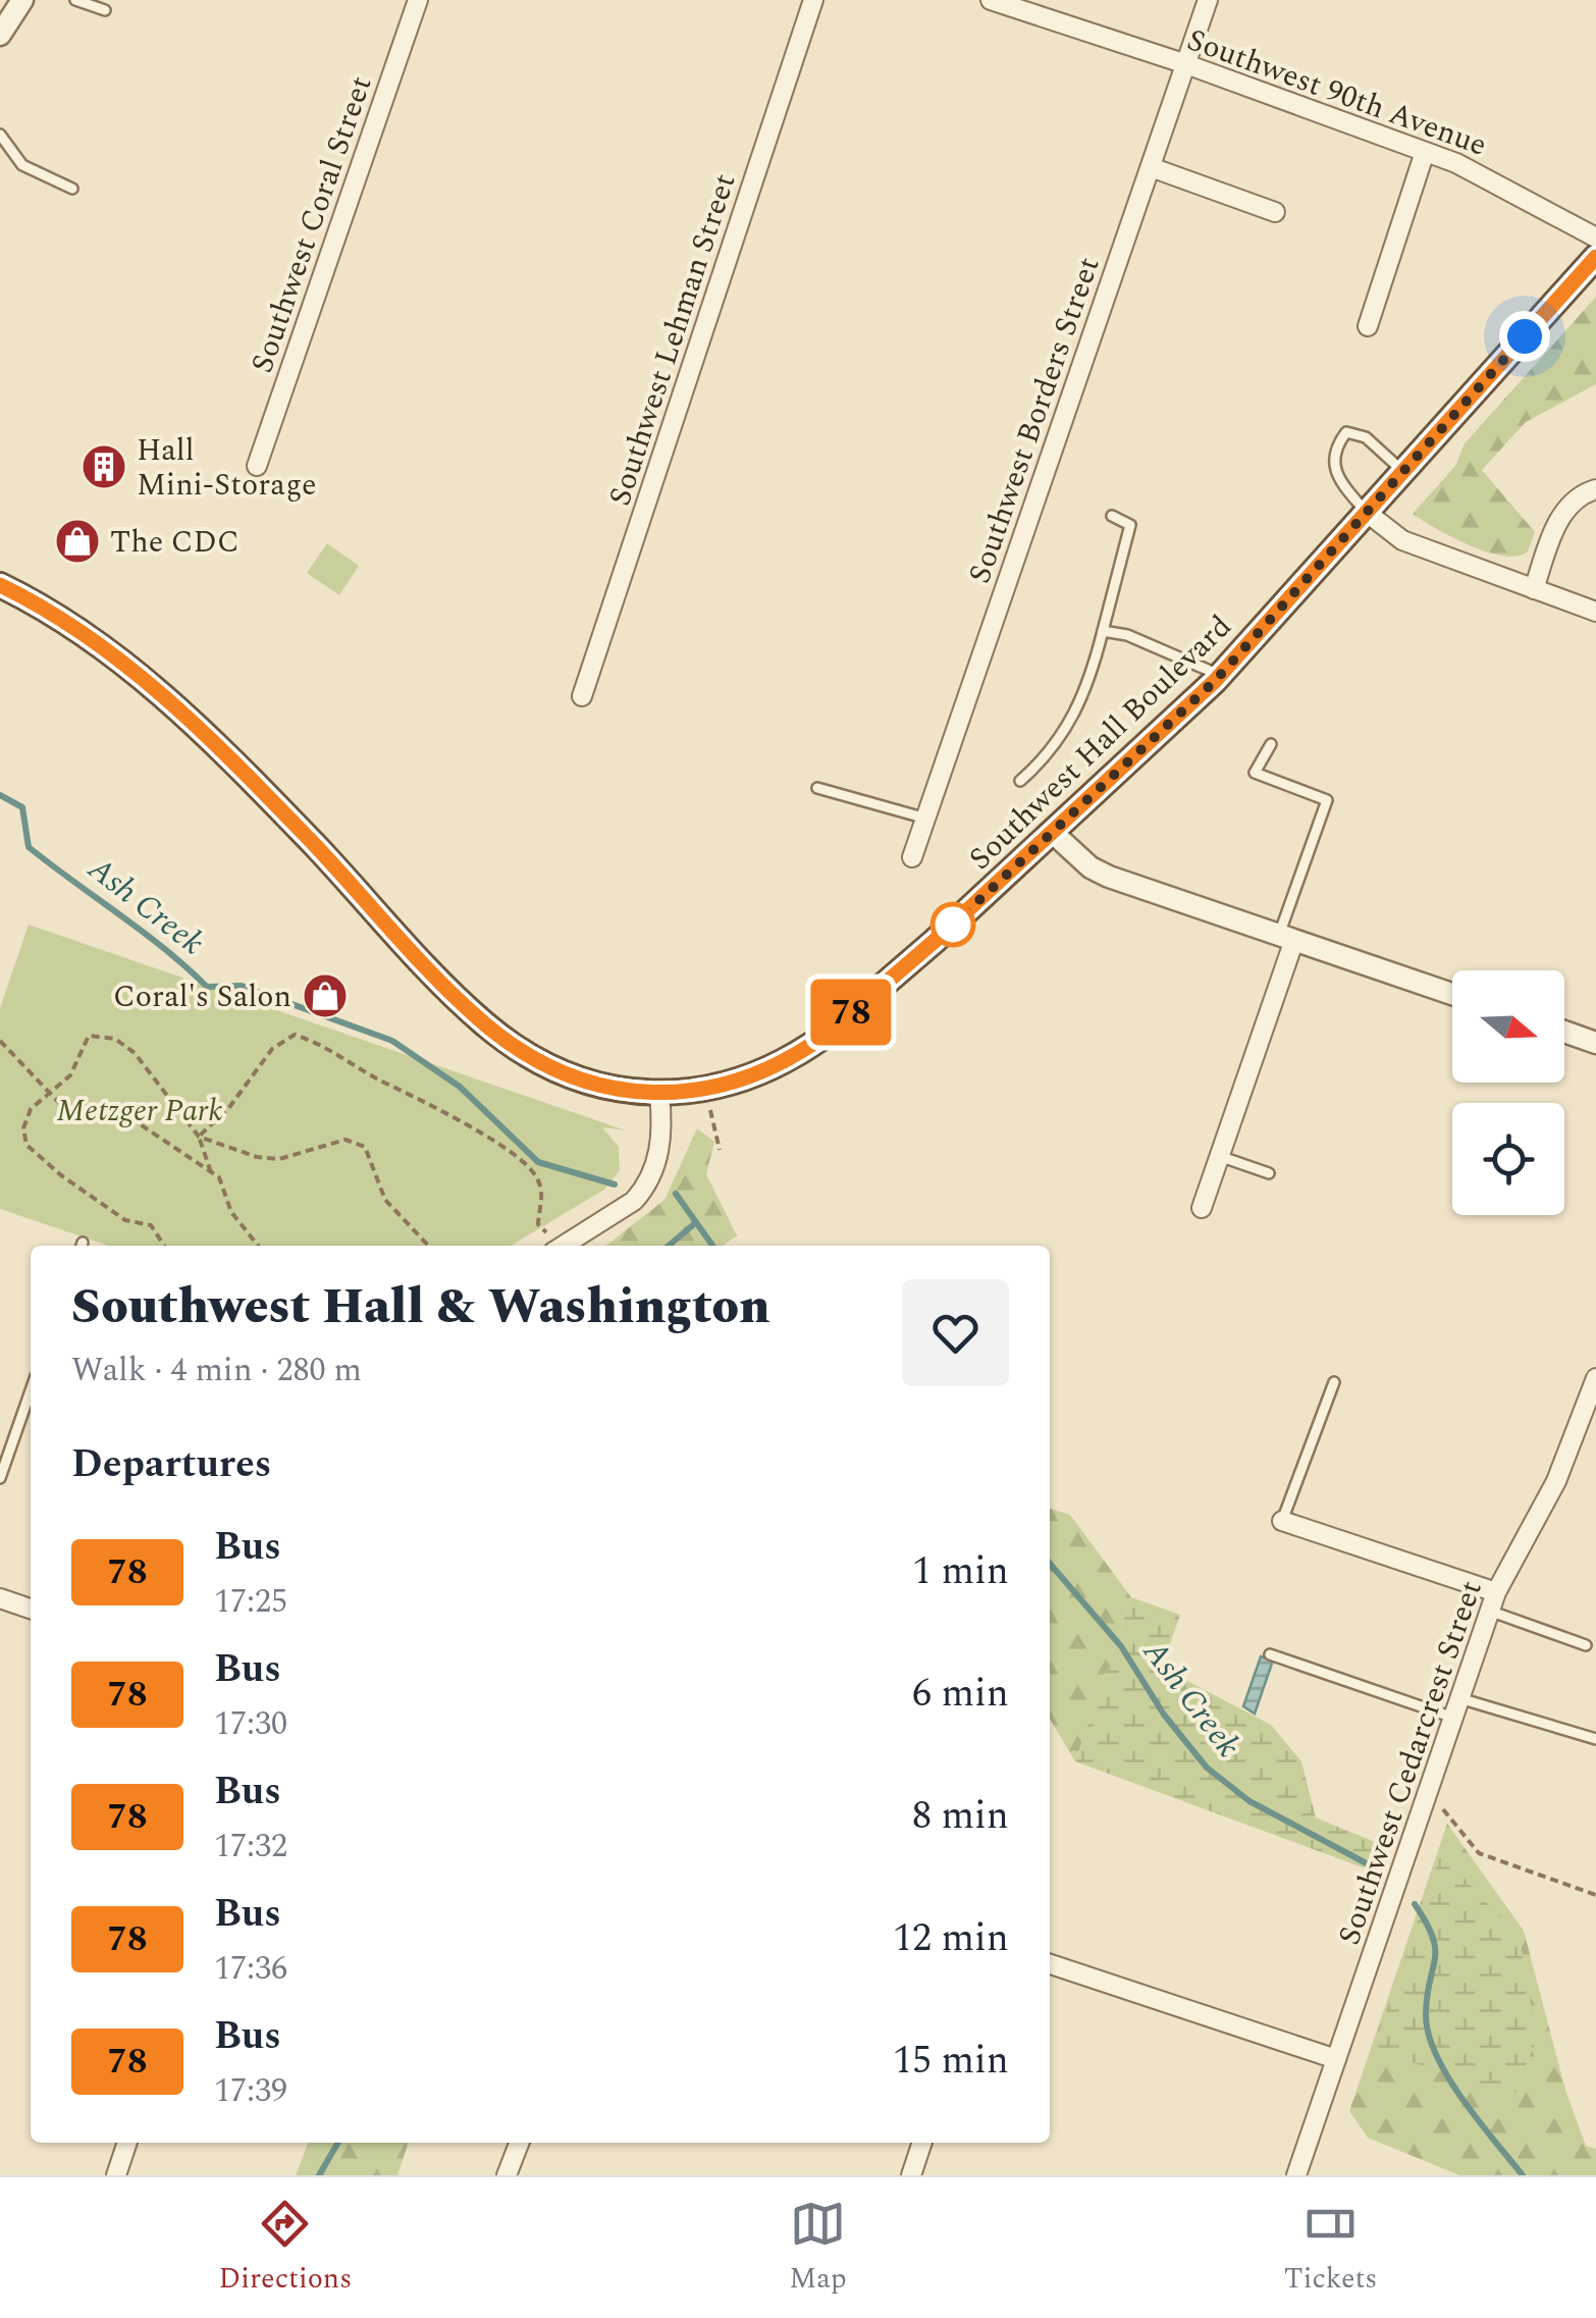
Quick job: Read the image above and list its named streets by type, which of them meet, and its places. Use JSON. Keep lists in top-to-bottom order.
{
  "streets": {
    "main road": ["Southwest Hall Boulevard"],
    "street": [
      "Southwest 90th Avenue",
      "Southwest Coral Street",
      "Southwest Lehman Street",
      "Southwest Borders Street",
      "Southwest Cedarcrest Street"
    ]
  },
  "crossings": [
    ["Southwest 90th Avenue", "Southwest Borders Street"]
  ],
  "water": ["Ash Creek"],
  "parks": ["Metzger Park"],
  "places": {
    "building": ["Hall Mini-Storage"],
    "shop": ["The CDC", "Coral's Salon"]
  },
  "lines": ["bus line 78"],
  "north": "right",
  "page": {
    "on_map": "78",
    "heading": [
      ["Southwest Hall & Washington", "Walk · 4 min · 280 m"],
      "Departures"
    ],
    "list": [
      {
        "mark": "78",
        "name": "Bus",
        "note": "17:25",
        "value": "1 min"
      },
      {
        "mark": "78",
        "name": "Bus",
        "note": "17:30",
        "value": "6 min"
      },
      {
        "mark": "78",
        "name": "Bus",
        "note": "17:32",
        "value": "8 min"
      },
      {
        "mark": "78",
        "name": "Bus",
        "note": "17:36",
        "value": "12 min"
      },
      {
        "mark": "78",
        "name": "Bus",
        "note": "17:39",
        "value": "15 min"
      }
    ],
    "tabs": ["Directions", "Map", "Tickets"]
  }
}
